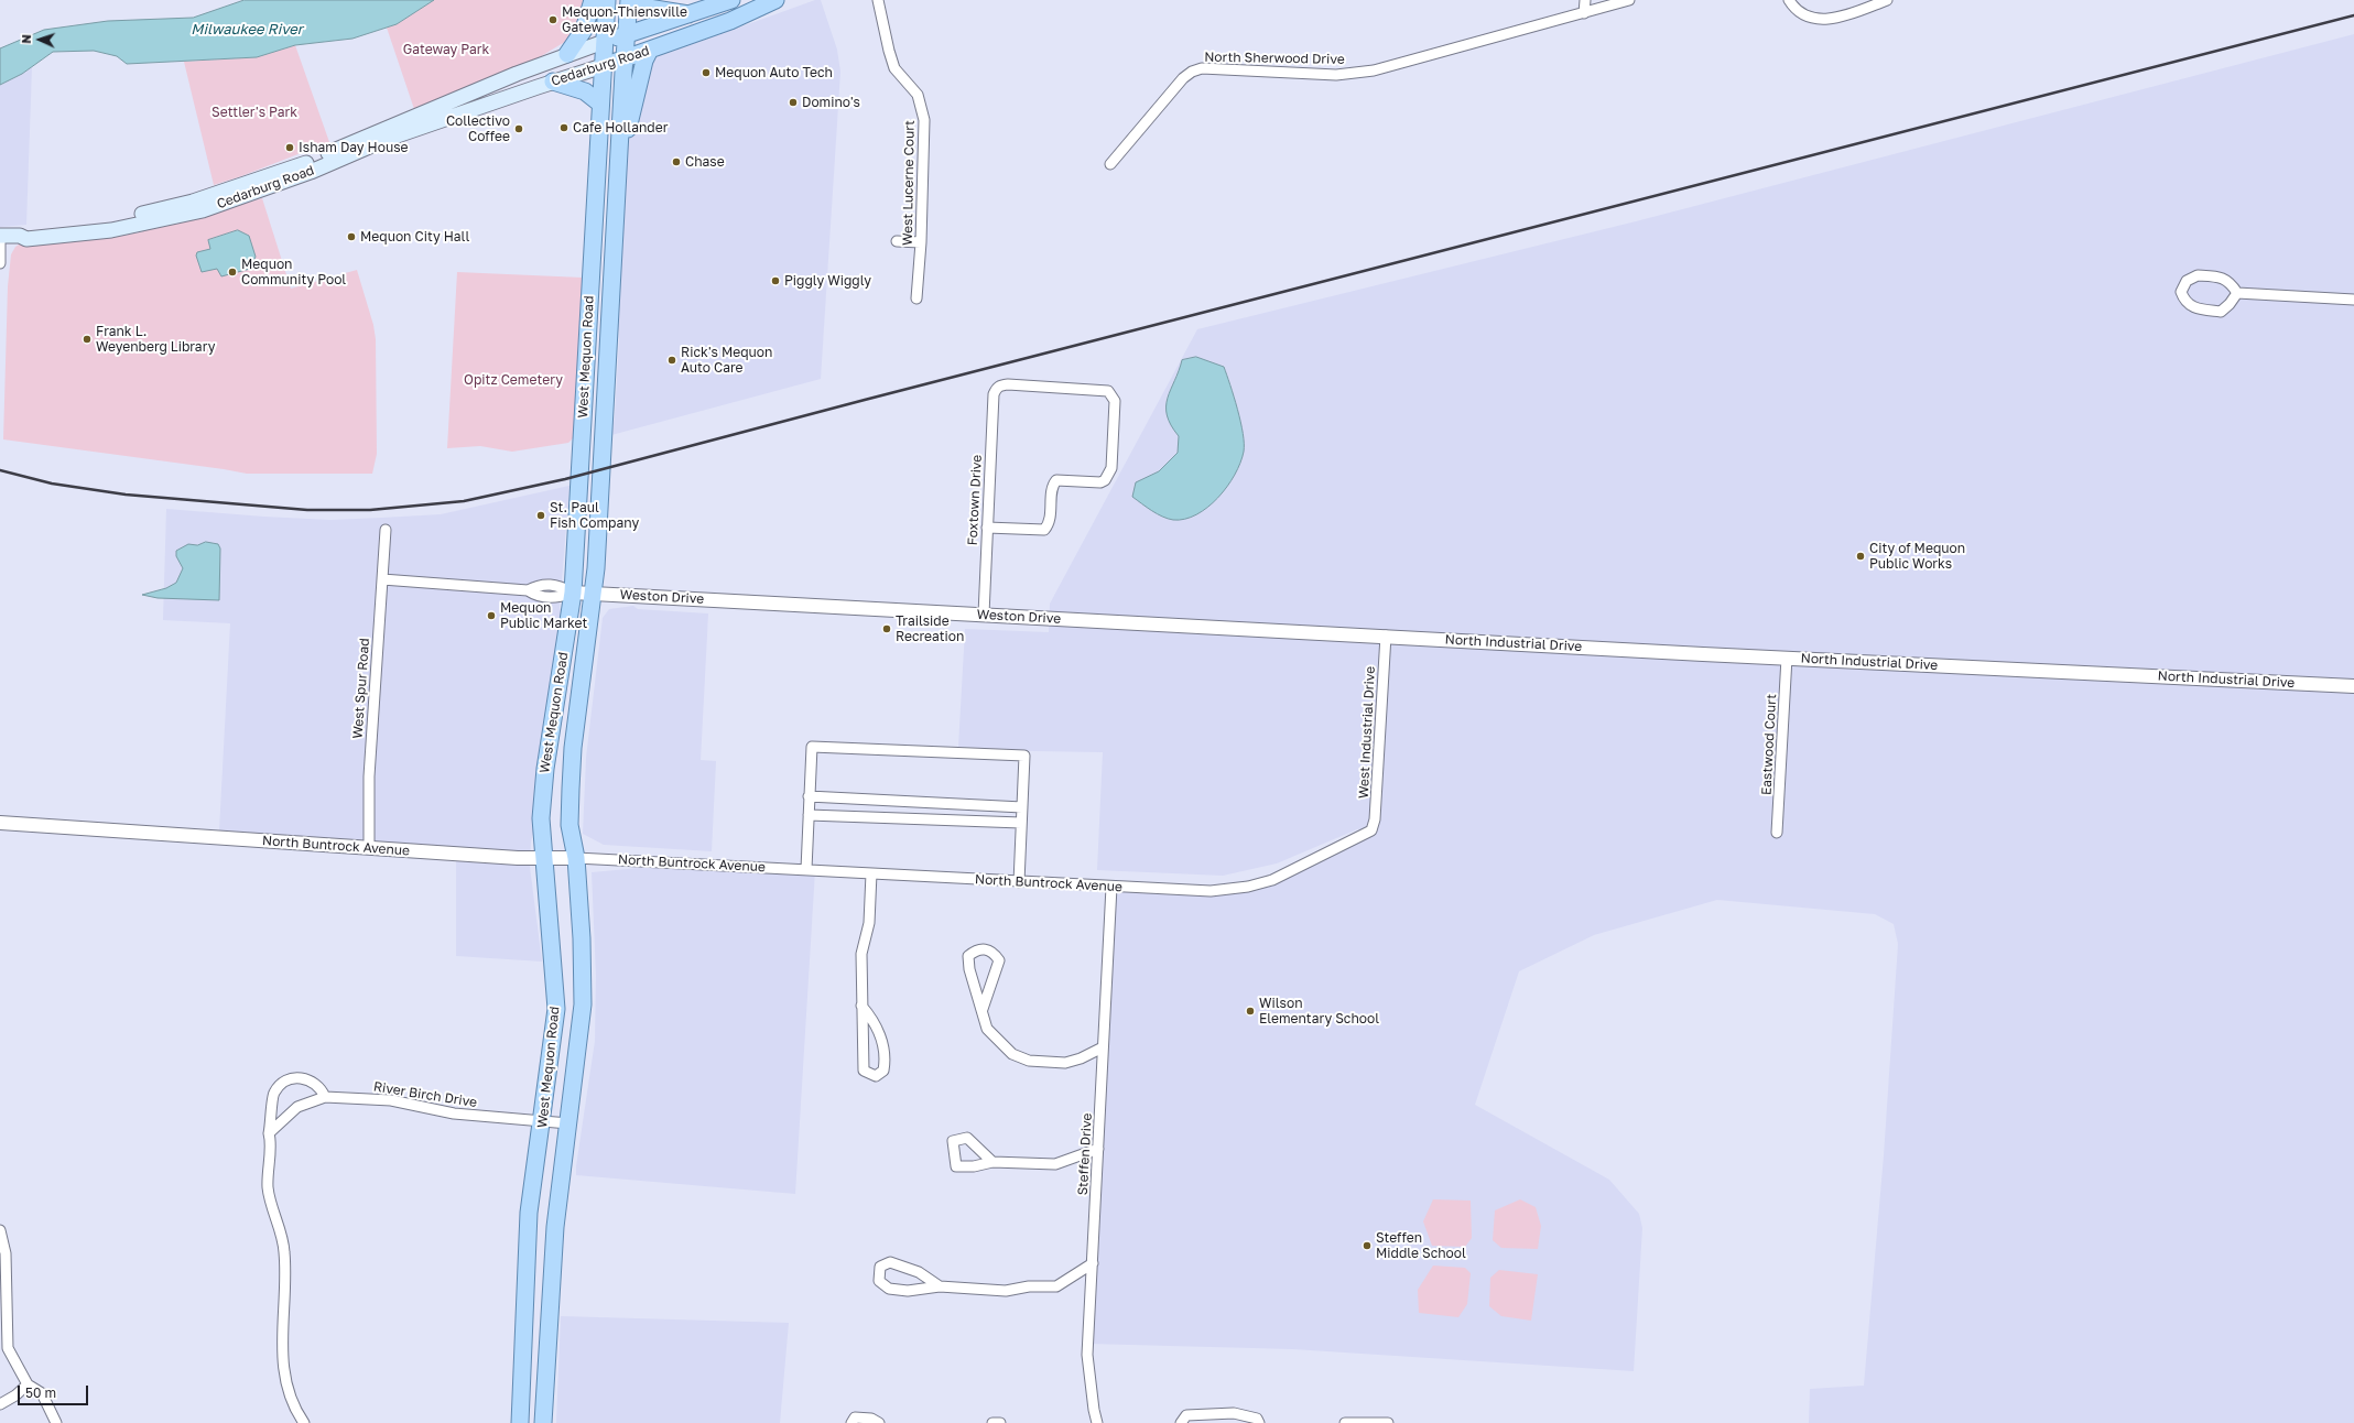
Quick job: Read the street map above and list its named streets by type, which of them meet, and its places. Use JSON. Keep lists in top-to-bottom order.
{
  "streets": {
    "main road": ["Cedarburg Road", "West Mequon Road"],
    "street": [
      "North Sherwood Drive",
      "West Lucerne Court",
      "Foxtown Drive",
      "Weston Drive",
      "North Industrial Drive",
      "West Spur Road",
      "West Industrial Drive",
      "Eastwood Court",
      "North Buntrock Avenue",
      "River Birch Drive",
      "Steffen Drive"
    ]
  },
  "crossings": [
    ["Cedarburg Road", "West Mequon Road"],
    ["West Mequon Road", "Weston Drive"],
    ["West Mequon Road", "North Buntrock Avenue"],
    ["West Mequon Road", "River Birch Drive"],
    ["Foxtown Drive", "Weston Drive"],
    ["Weston Drive", "North Industrial Drive"],
    ["Weston Drive", "West Industrial Drive"],
    ["North Industrial Drive", "West Industrial Drive"],
    ["North Industrial Drive", "Eastwood Court"],
    ["West Spur Road", "North Buntrock Avenue"],
    ["West Industrial Drive", "North Buntrock Avenue"],
    ["North Buntrock Avenue", "Steffen Drive"]
  ],
  "water": ["Milwaukee River"],
  "parks": ["Gateway Park", "Settler's Park", "Opitz Cemetery"],
  "places": [
    "Mequon-Thiensville Gateway",
    "Mequon Auto Tech",
    "Domino's",
    "Cafe Hollander",
    "Collectivo Coffee",
    "Isham Day House",
    "Chase",
    "Mequon City Hall",
    "Mequon Community Pool",
    "Piggly Wiggly",
    "Frank L. Weyenberg Library",
    "Rick's Mequon Auto Care",
    "St. Paul Fish Company",
    "City of Mequon Public Works",
    "Mequon Public Market",
    "Trailside Recreation",
    "Wilson Elementary School",
    "Steffen Middle School"
  ],
  "scale_bar": "50 m",
  "north": "left"
}
